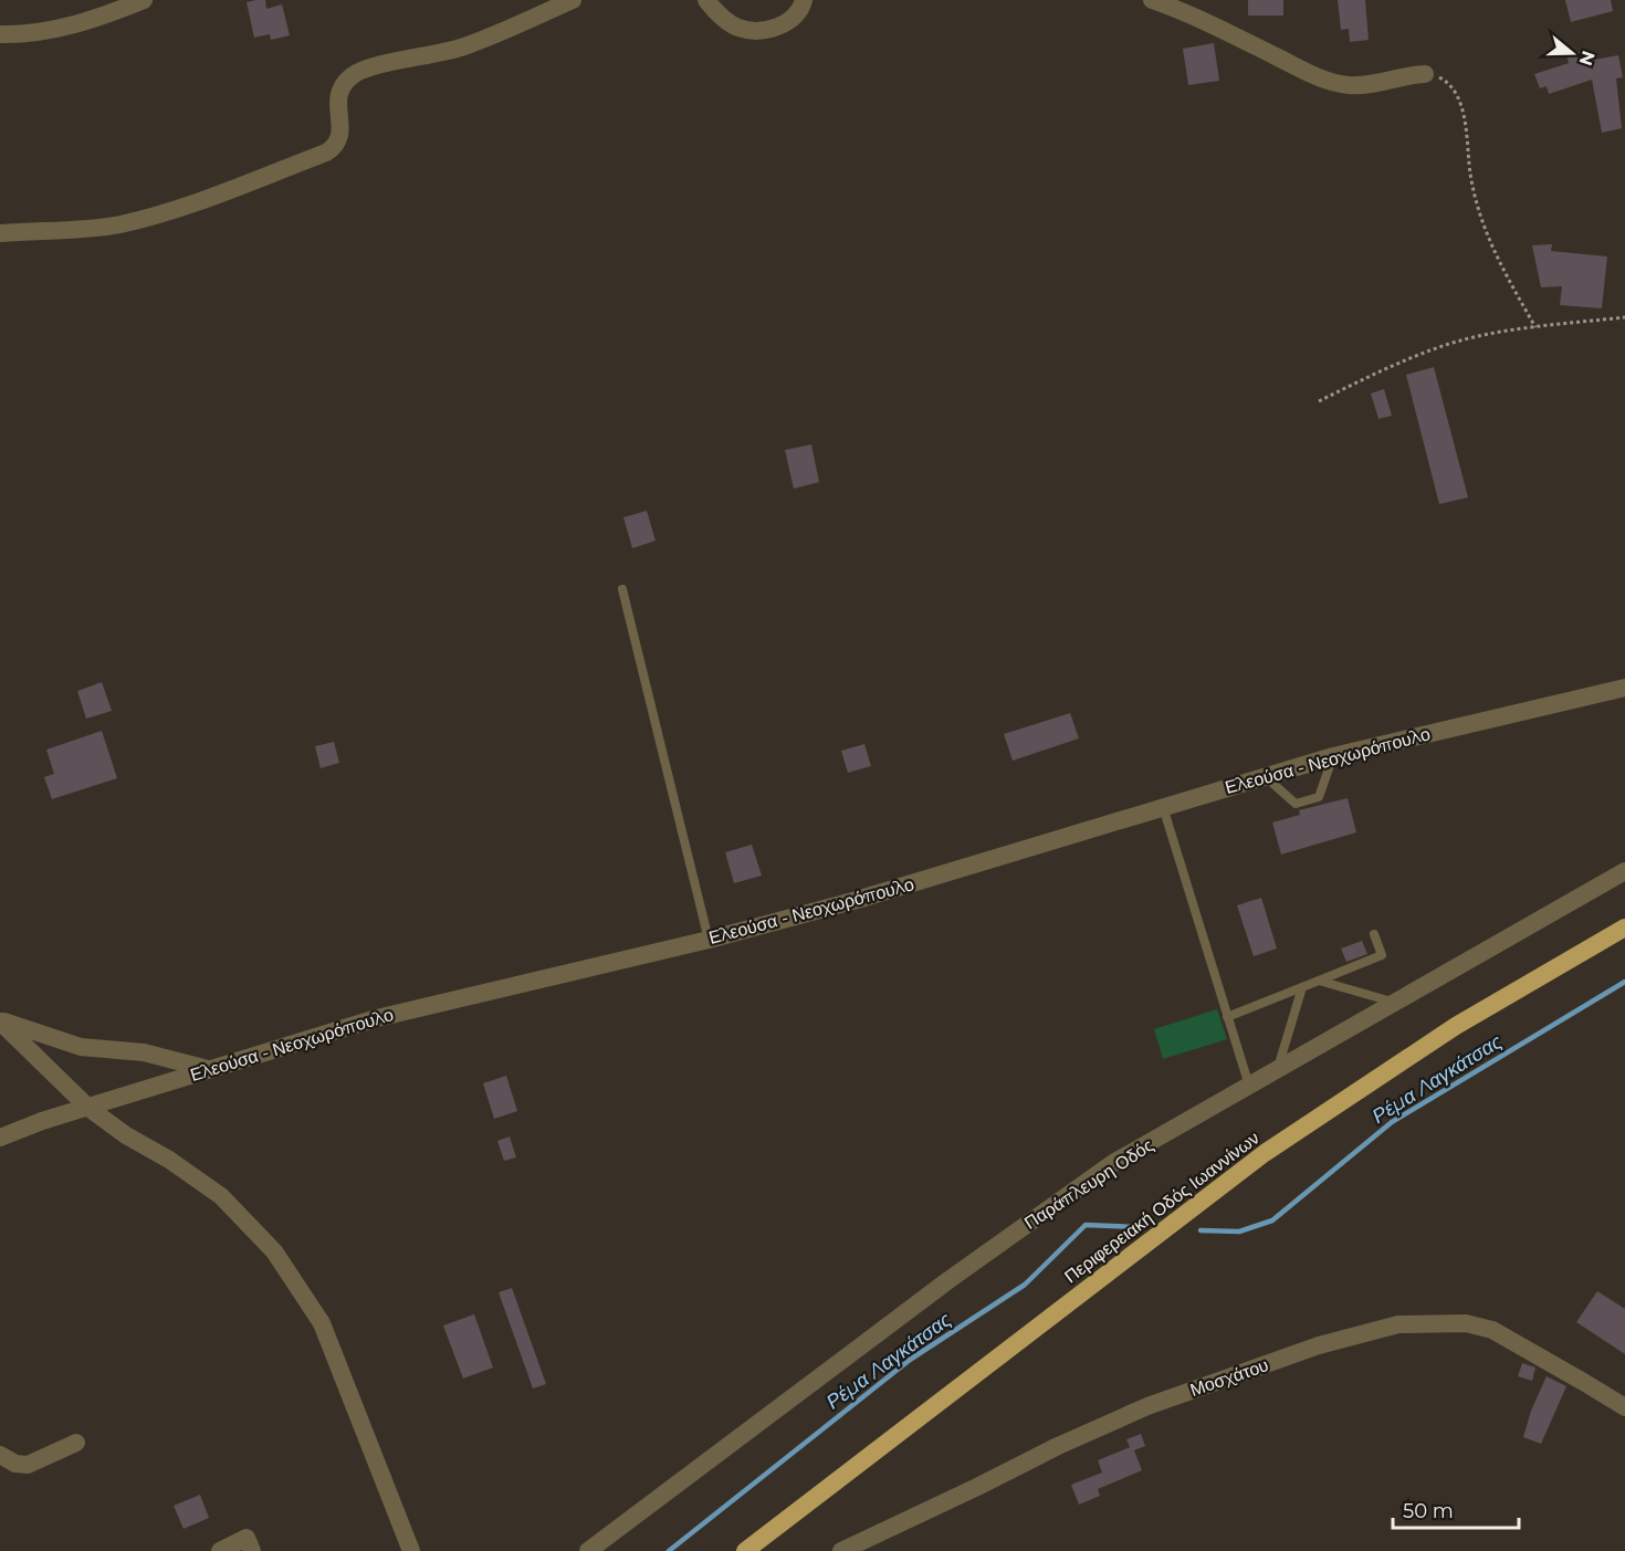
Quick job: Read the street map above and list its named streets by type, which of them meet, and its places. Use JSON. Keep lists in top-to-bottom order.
{
  "streets": {
    "highway": ["Περιφερειακή Οδός Ιωαννίνων"],
    "street": ["Ελεούσα - Νεοχωρόπουλο", "Παράπλευρη Οδός", "Μοσχάτου"]
  },
  "water": ["Ρέμα Λαγκάτσας"],
  "scale_bar": "50 m",
  "north": "right"
}
